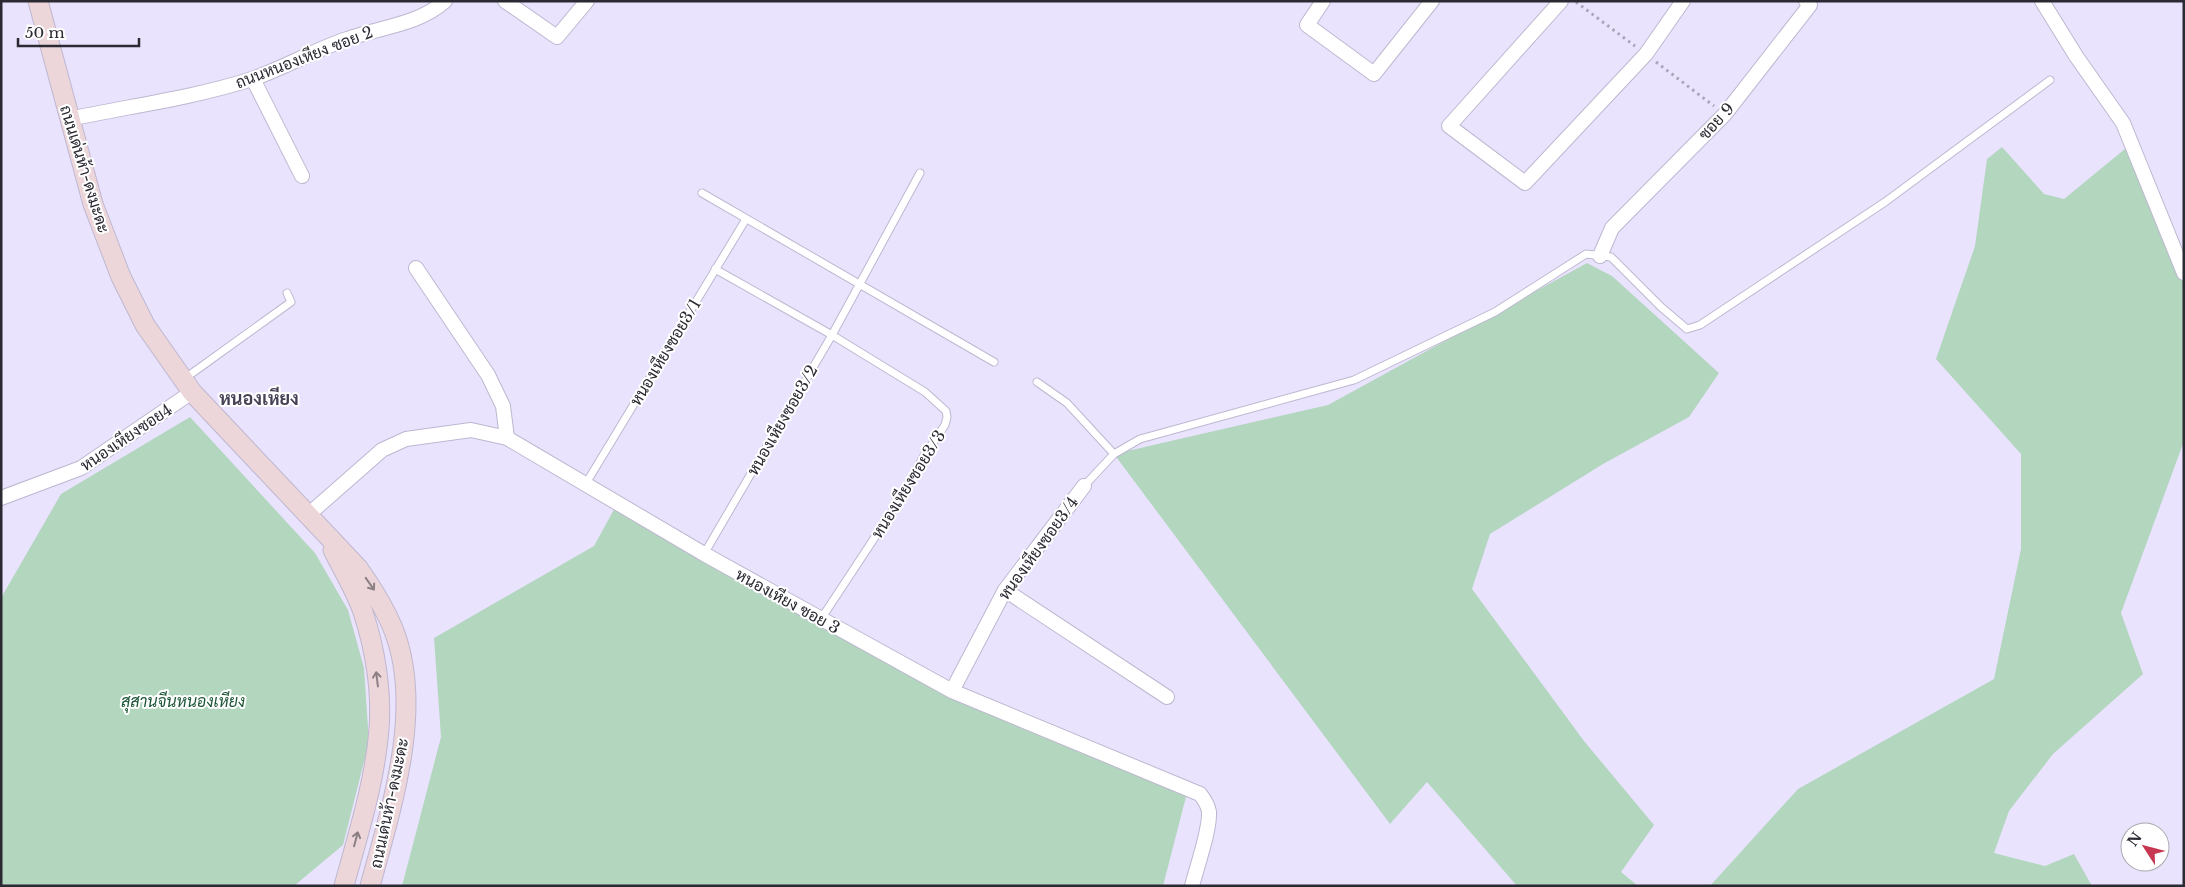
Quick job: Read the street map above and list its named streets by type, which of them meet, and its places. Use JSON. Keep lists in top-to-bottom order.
{
  "streets": {
    "main road": ["ถนนเด่นห้า-ดงมะดะ"],
    "street": [
      "ถนนหนองเหียง ซอย 2",
      "ซอย 9",
      "หนองเหียงซอย4",
      "หนองเหียงซอย3/4",
      "หนองเหียง ซอย 3"
    ],
    "lane": ["หนองเหียงซอย3/1", "หนองเหียงซอย3/2", "หนองเหียงซอย3/3"]
  },
  "crossings": [
    ["ถนนหนองเหียง ซอย 2", "ถนนเด่นห้า-ดงมะดะ"],
    ["ถนนเด่นห้า-ดงมะดะ", "หนองเหียงซอย4"],
    ["ถนนเด่นห้า-ดงมะดะ", "หนองเหียง ซอย 3"],
    ["หนองเหียงซอย3/1", "หนองเหียง ซอย 3"],
    ["หนองเหียงซอย3/2", "หนองเหียงซอย3/3"],
    ["หนองเหียงซอย3/2", "หนองเหียง ซอย 3"],
    ["หนองเหียงซอย3/3", "หนองเหียง ซอย 3"],
    ["หนองเหียงซอย3/4", "หนองเหียง ซอย 3"]
  ],
  "districts": ["หนองเหียง"],
  "parks": ["สุสานจีนหนองเหียง"],
  "scale_bar": "50 m",
  "north": "top left"
}
